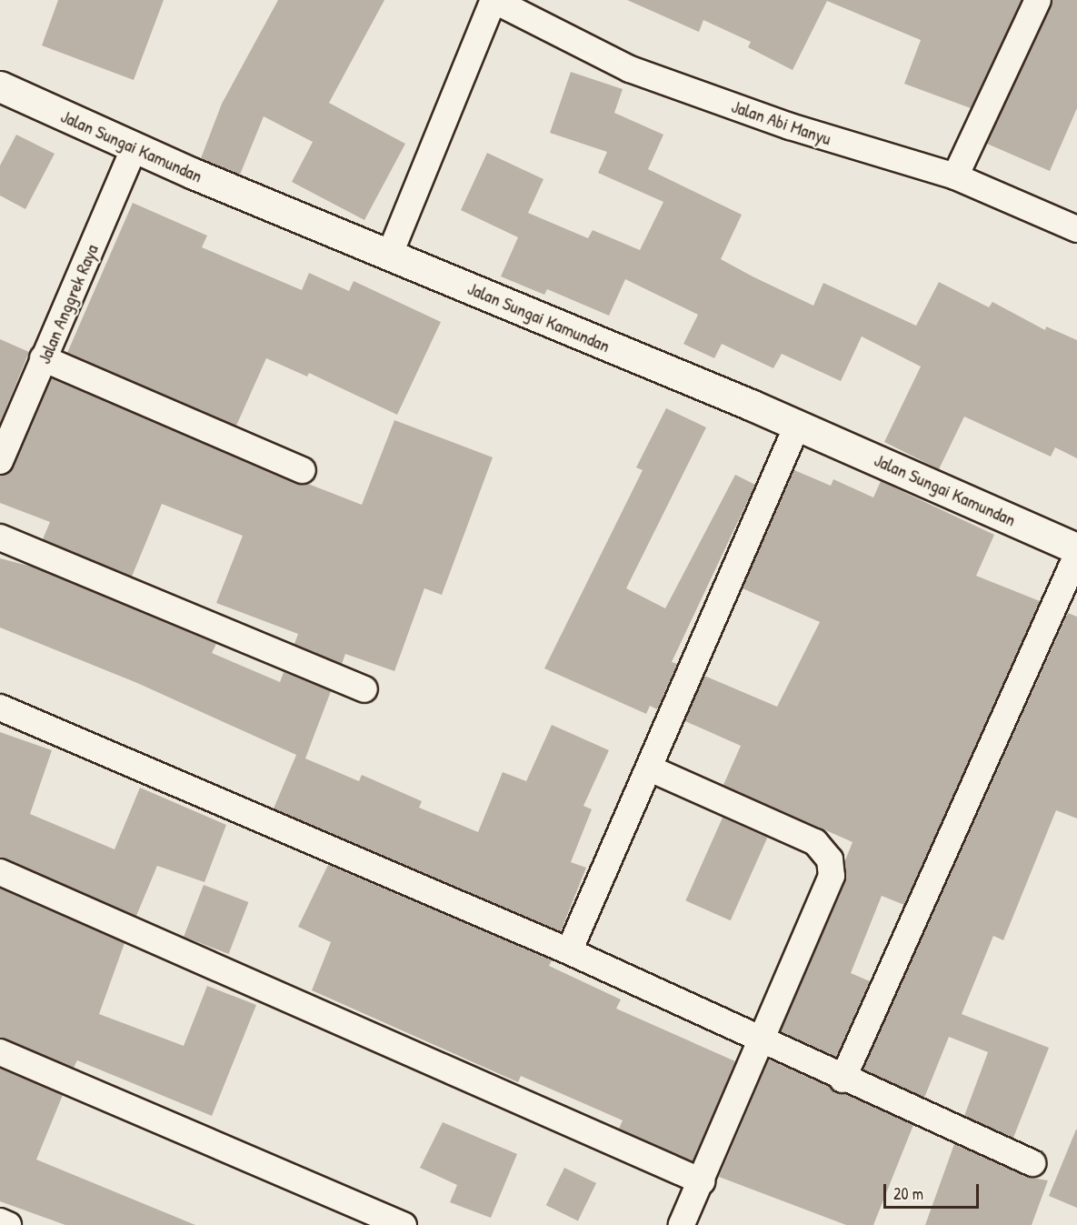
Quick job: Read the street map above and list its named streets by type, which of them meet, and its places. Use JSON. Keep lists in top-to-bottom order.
{
  "streets": {
    "main road": ["Jalan Sungai Kamundan"],
    "street": ["Jalan Abi Manyu", "Jalan Anggrek Raya"]
  },
  "crossings": [
    ["Jalan Sungai Kamundan", "Jalan Anggrek Raya"]
  ],
  "scale_bar": "20 m"
}
